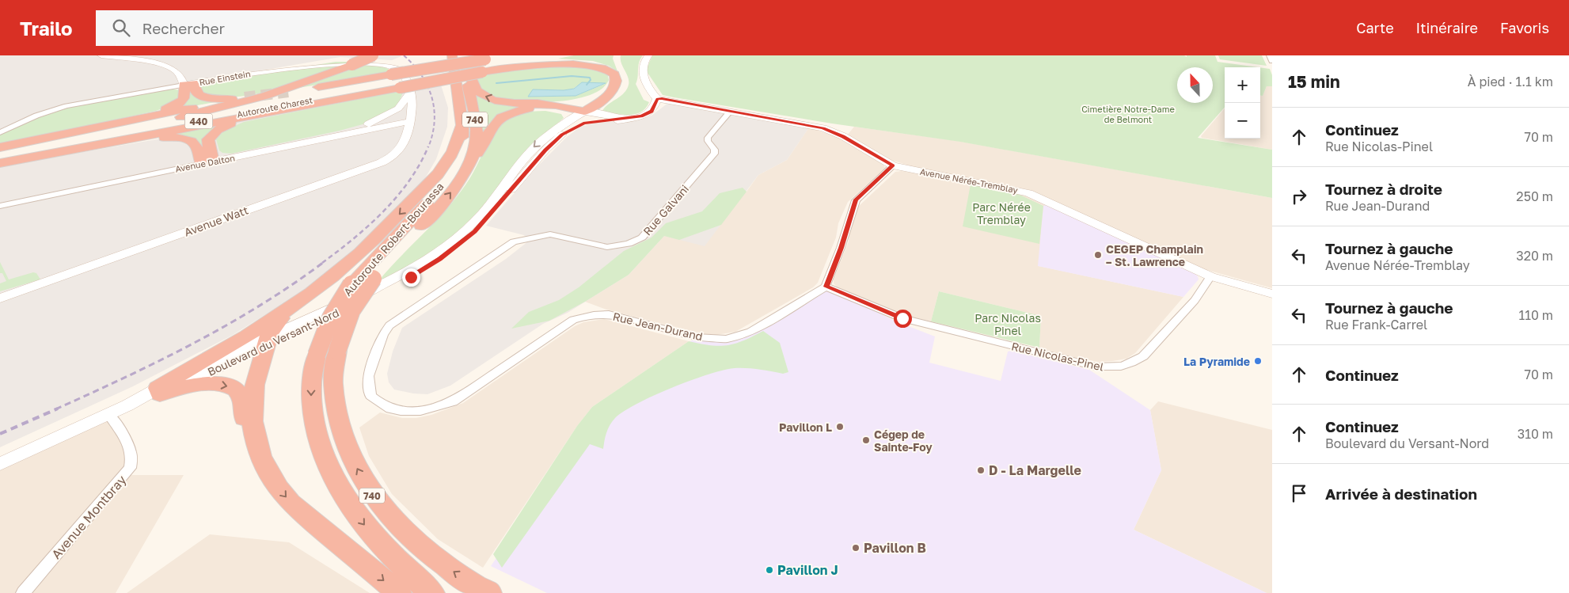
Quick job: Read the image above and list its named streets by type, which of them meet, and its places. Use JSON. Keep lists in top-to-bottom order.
{
  "streets": {
    "highway": [
      "Autoroute Charest",
      "740",
      "440",
      "Autoroute Robert-Bourassa"
    ],
    "street": [
      "Rue Einstein",
      "Avenue Dalton",
      "Avenue Nérée-Tremblay",
      "Rue Galvani",
      "Avenue Watt",
      "Rue Jean-Durand",
      "Boulevard du Versant-Nord",
      "Rue Nicolas-Pinel",
      "Avenue Montbray"
    ]
  },
  "crossings": [
    ["Rue Einstein", "Avenue Dalton"],
    ["Rue Einstein", "Avenue Watt"],
    ["Avenue Dalton", "Avenue Watt"],
    ["Avenue Nérée-Tremblay", "Rue Galvani"],
    ["Avenue Nérée-Tremblay", "Rue Nicolas-Pinel"],
    ["Rue Galvani", "Rue Jean-Durand"],
    ["Rue Jean-Durand", "Rue Nicolas-Pinel"],
    ["Boulevard du Versant-Nord", "Avenue Montbray"]
  ],
  "parks": ["Cimetière Notre-Dame de Belmont", "Parc Nérée Tremblay", "Parc Nicolas Pinel"],
  "places": [
    "CEGEP Champlain – St. Lawrence",
    "La Pyramide",
    "Pavillon L",
    "Cégep de Sainte-Foy",
    "D - La Margelle",
    "Pavillon B",
    "Pavillon J"
  ],
  "north": "top",
  "page": {
    "header": "Trailo",
    "search": "Rechercher",
    "nav": ["Carte", "Itinéraire", "Favoris"],
    "heading": ["15 min", "À pied · 1.1 km"],
    "map_buttons": ["+", "−"],
    "list": [
      ["Continuez", "Rue Nicolas-Pinel", "70 m"],
      ["Tournez à droite", "Rue Jean-Durand", "250 m"],
      ["Tournez à gauche", "Avenue Nérée-Tremblay", "320 m"],
      ["Tournez à gauche", "Rue Frank-Carrel", "110 m"],
      ["Continuez", "70 m"],
      ["Continuez", "Boulevard du Versant-Nord", "310 m"],
      "Arrivée à destination"
    ]
  }
}
